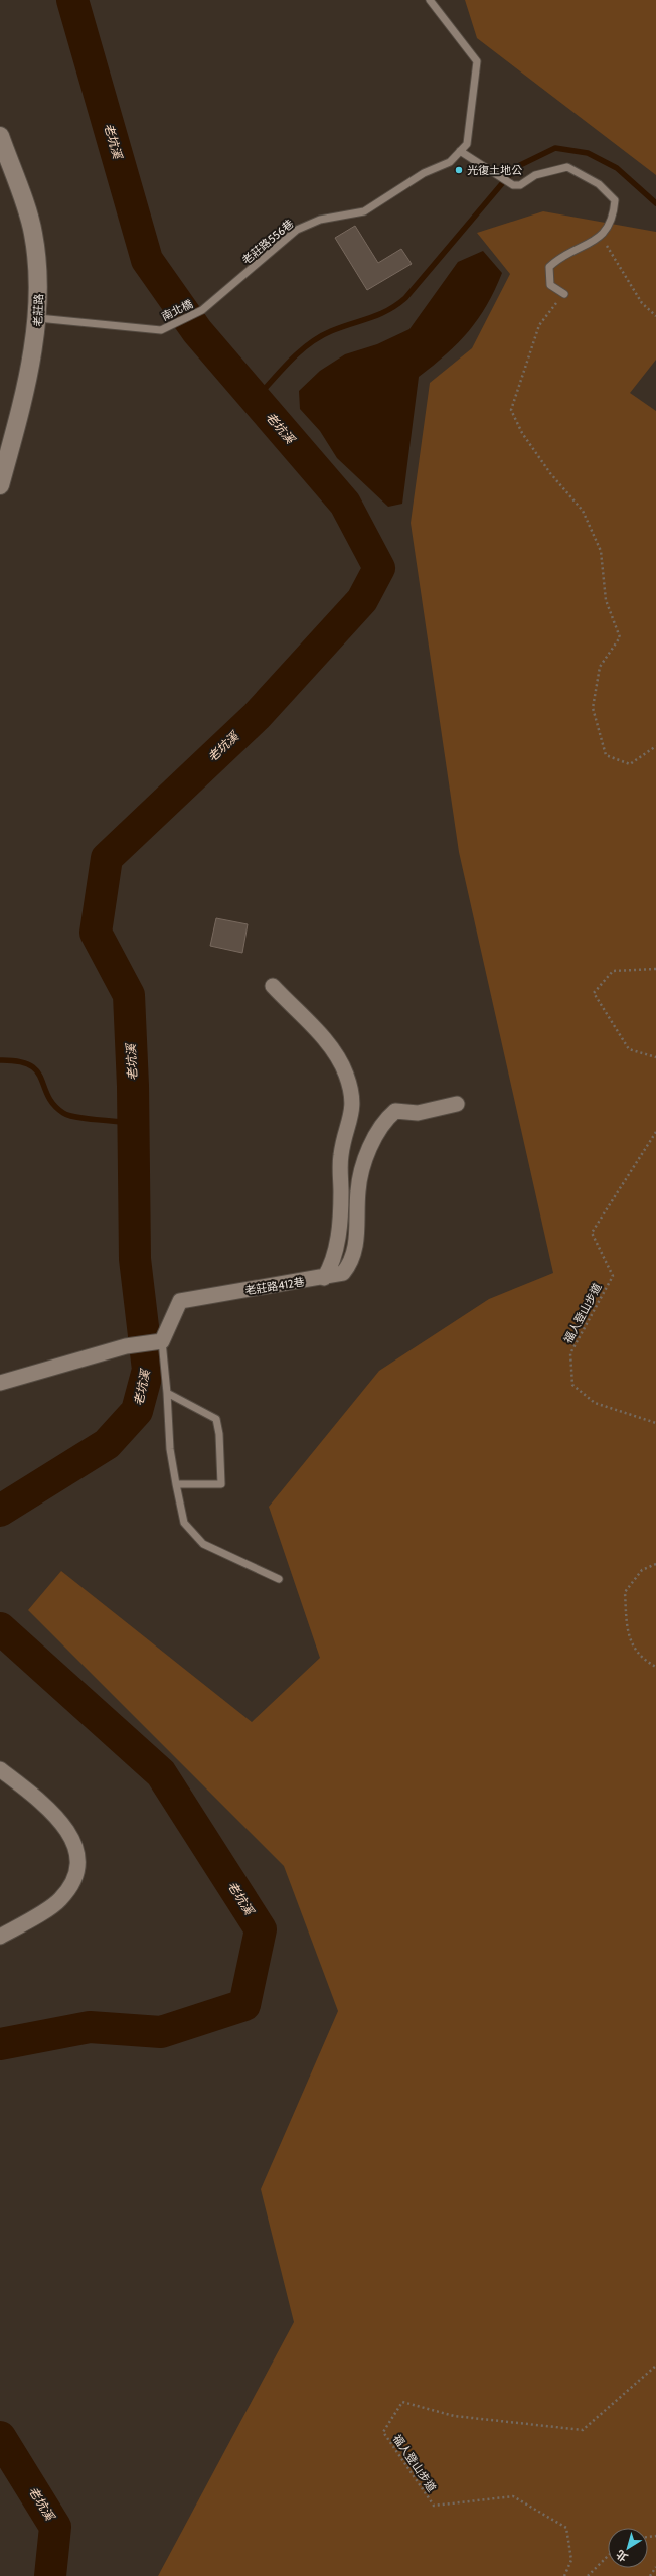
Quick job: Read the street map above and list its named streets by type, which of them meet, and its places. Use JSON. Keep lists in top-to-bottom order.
{
  "streets": {
    "street": ["老莊路", "老莊路412巷"],
    "lane": ["老莊路556巷", "南北橋"],
    "path": ["福人登山步道"]
  },
  "crossings": [
    ["老莊路556巷", "南北橋"],
    ["老莊路", "南北橋"]
  ],
  "water": ["老坑溪"],
  "places": ["光復土地公"],
  "north": "bottom left"
}
